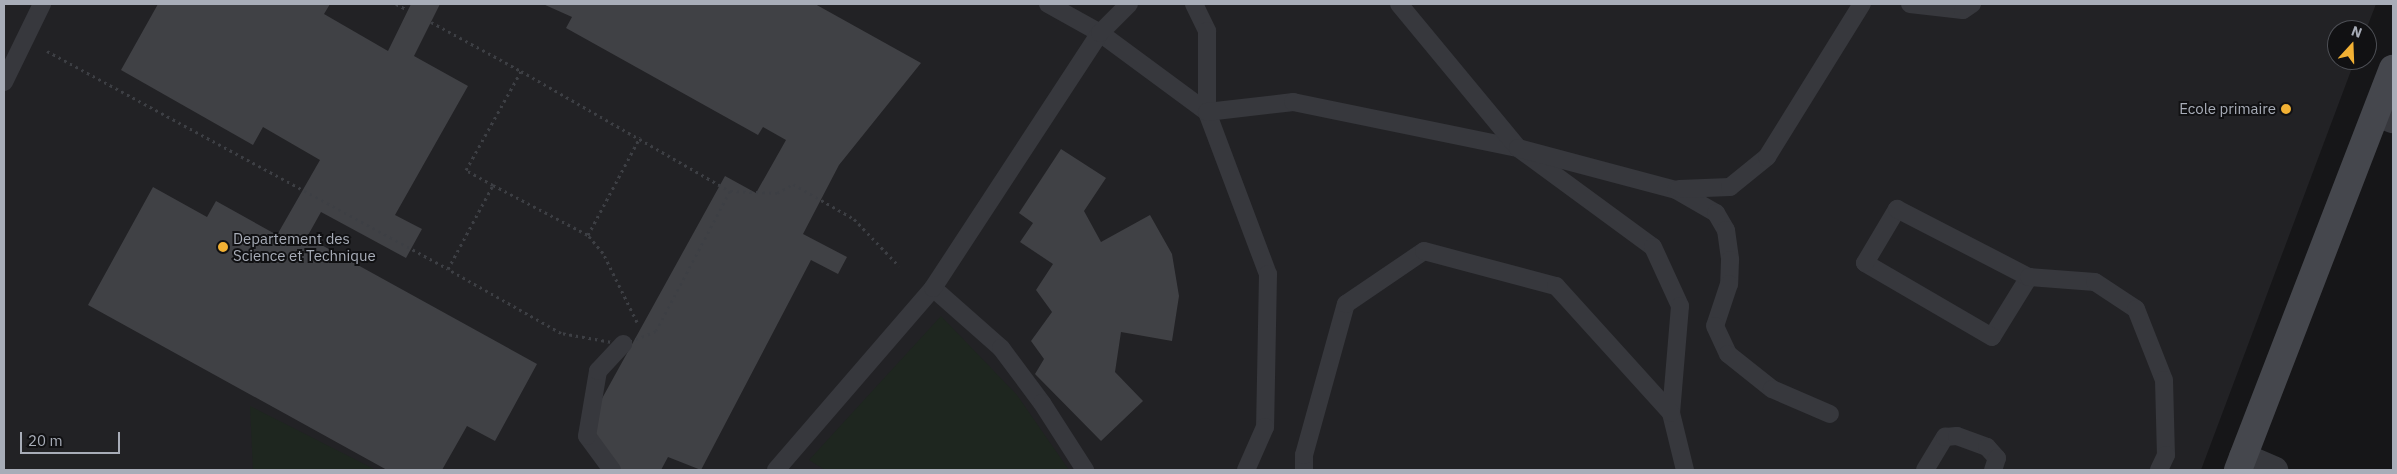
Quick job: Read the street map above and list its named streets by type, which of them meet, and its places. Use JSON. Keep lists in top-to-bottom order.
{
  "places": ["Ecole primaire", "Departement des Science et Technique"],
  "scale_bar": "20 m",
  "north": "top"
}
